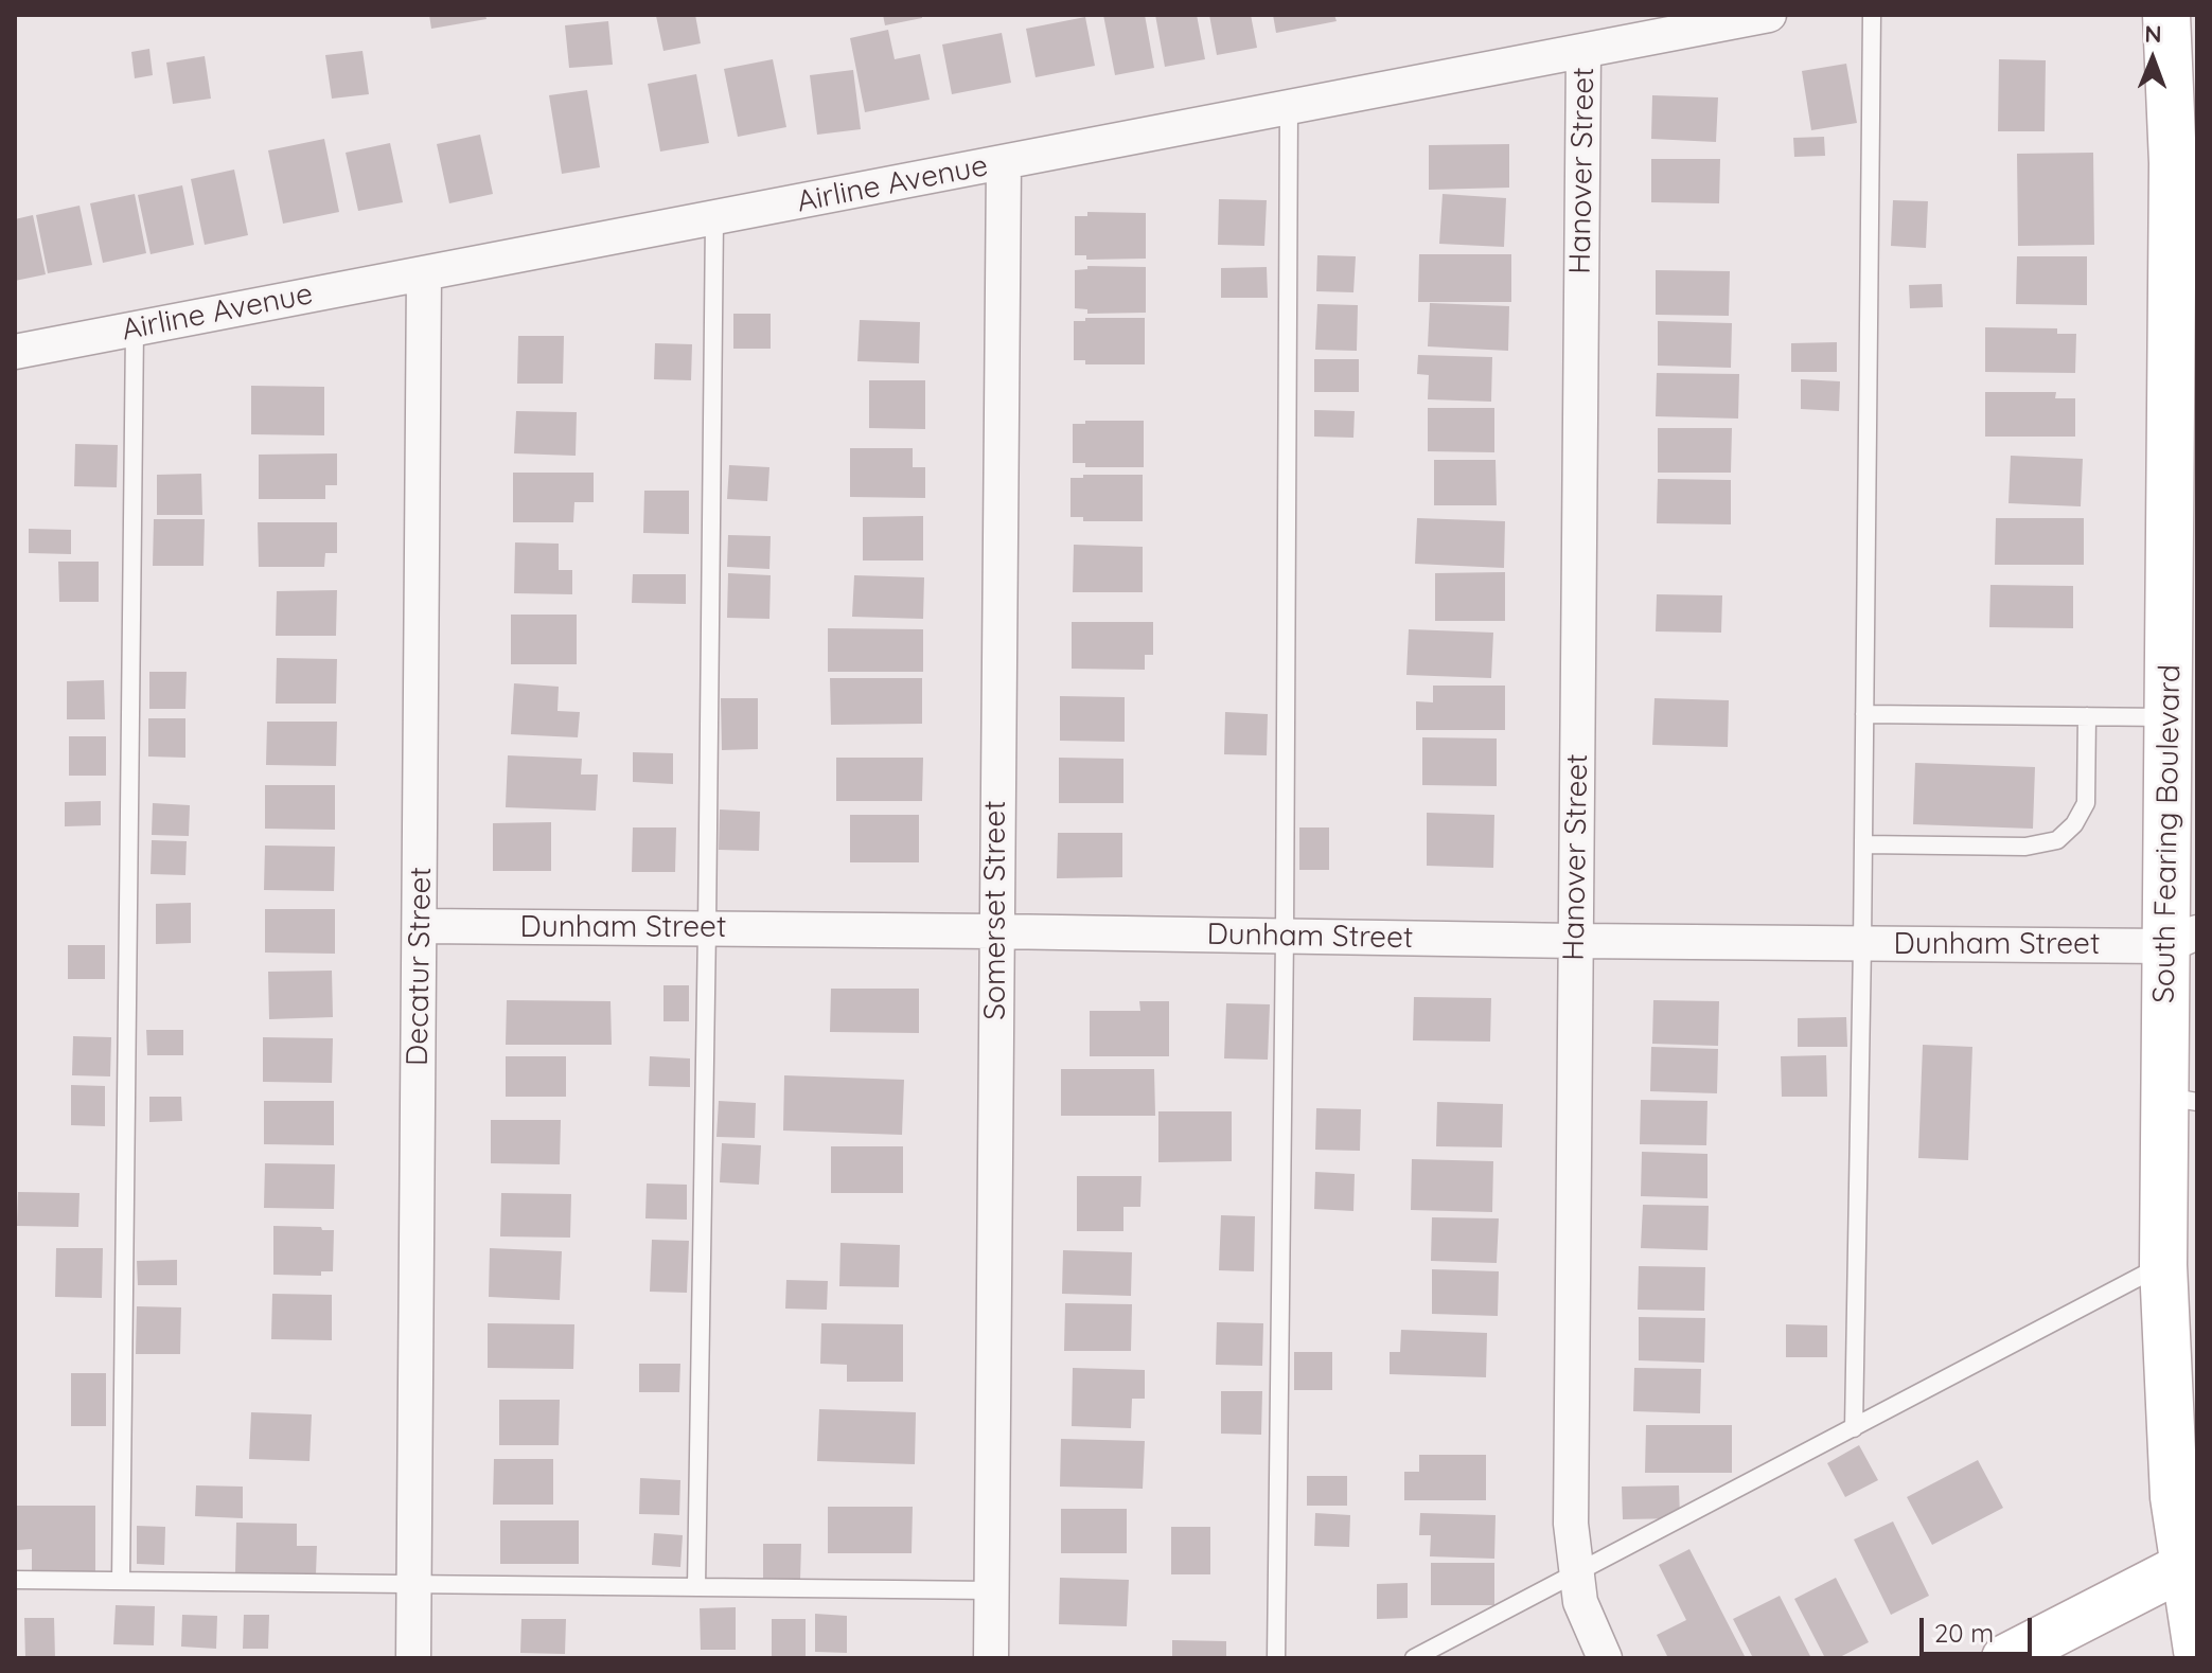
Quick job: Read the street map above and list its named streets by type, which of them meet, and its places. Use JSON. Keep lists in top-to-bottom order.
{
  "streets": {
    "main road": ["South Fearing Boulevard"],
    "street": [
      "Hanover Street",
      "Airline Avenue",
      "Somerset Street",
      "Dunham Street",
      "Decatur Street"
    ]
  },
  "crossings": [
    ["Hanover Street", "Airline Avenue"],
    ["Hanover Street", "Dunham Street"],
    ["Airline Avenue", "Somerset Street"],
    ["Airline Avenue", "Decatur Street"],
    ["South Fearing Boulevard", "Dunham Street"],
    ["Somerset Street", "Dunham Street"],
    ["Dunham Street", "Decatur Street"]
  ],
  "scale_bar": "20 m",
  "north": "top"
}
